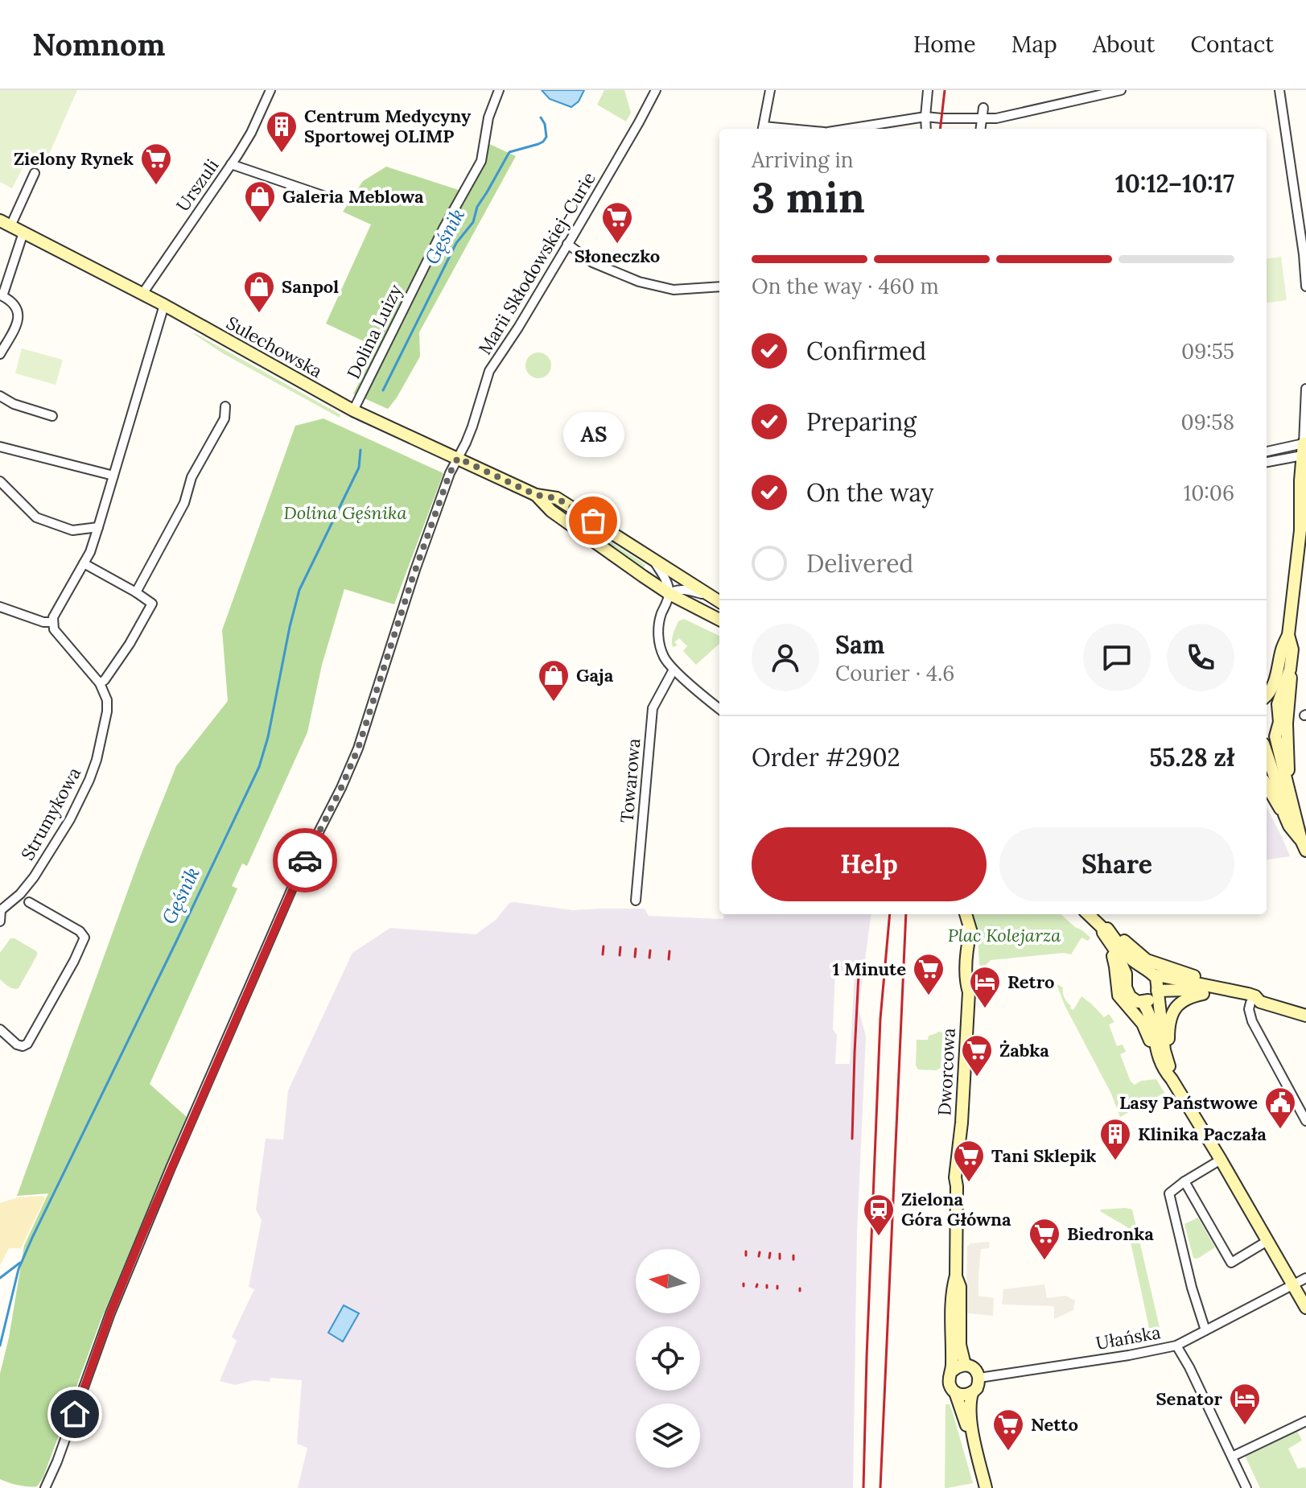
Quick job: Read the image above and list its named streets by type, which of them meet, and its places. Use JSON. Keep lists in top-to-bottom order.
{
  "streets": {
    "street": [
      "Urszuli",
      "Marii Skłodowskiej-Curie",
      "Dolina Luizy",
      "Sulechowska",
      "Towarowa",
      "Strumykowa",
      "Dworcowa",
      "Ułańska"
    ]
  },
  "crossings": [
    ["Urszuli", "Sulechowska"],
    ["Marii Skłodowskiej-Curie", "Sulechowska"],
    ["Dolina Luizy", "Sulechowska"],
    ["Dworcowa", "Ułańska"]
  ],
  "water": ["Gęśnik"],
  "parks": ["Dolina Gęśnika", "Plac Kolejarza"],
  "places": {
    "building": ["Centrum Medycyny Sportowej OLIMP", "Klinika Paczała"],
    "supermarket": [
      "Zielony Rynek",
      "Słoneczko",
      "1 Minute",
      "Żabka",
      "Tani Sklepik",
      "Biedronka",
      "Netto"
    ],
    "shop": ["Galeria Meblowa", "Sanpol", "Gaja"],
    "other": ["AS"],
    "hotel": ["Retro", "Senator"],
    "public building": ["Lasy Państwowe"],
    "station": ["Zielona Góra Główna"]
  },
  "north": "left",
  "page": {
    "header": "Nomnom",
    "nav": [
      "Home",
      "Map",
      "About",
      "Contact"
    ],
    "heading": ["3 min", "Arriving in", "10:12–10:17"],
    "panel": [
      "Sam",
      "Courier · 4.6",
      "Order #2902",
      "55.28 zł"
    ],
    "bar": "On the way · 460 m",
    "list": [
      ["Confirmed", "09:55"],
      ["Preparing", "09:58"],
      ["On the way", "10:06"],
      "Delivered"
    ],
    "bubble": "AS",
    "buttons": ["Help", "Share"]
  }
}
